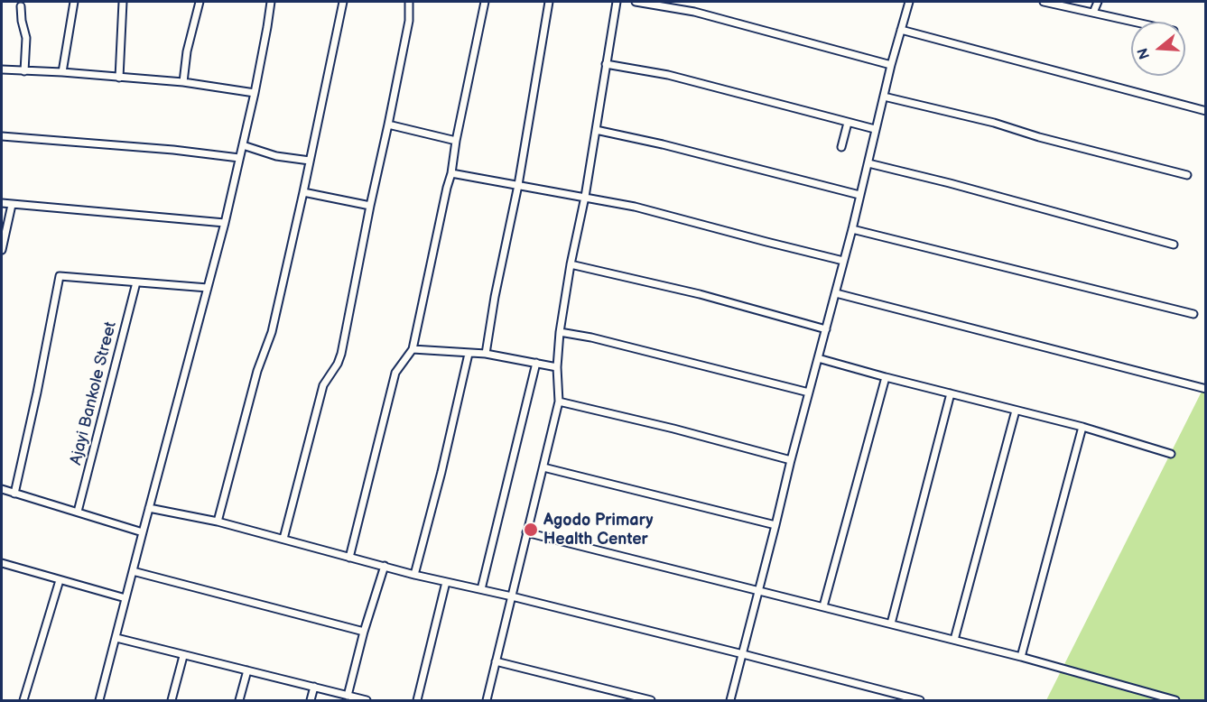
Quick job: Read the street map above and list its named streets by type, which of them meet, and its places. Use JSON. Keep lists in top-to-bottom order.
{
  "streets": {
    "street": ["Ajayi Bankole Street"]
  },
  "places": ["Agodo Primary Health Center"],
  "north": "left"
}
